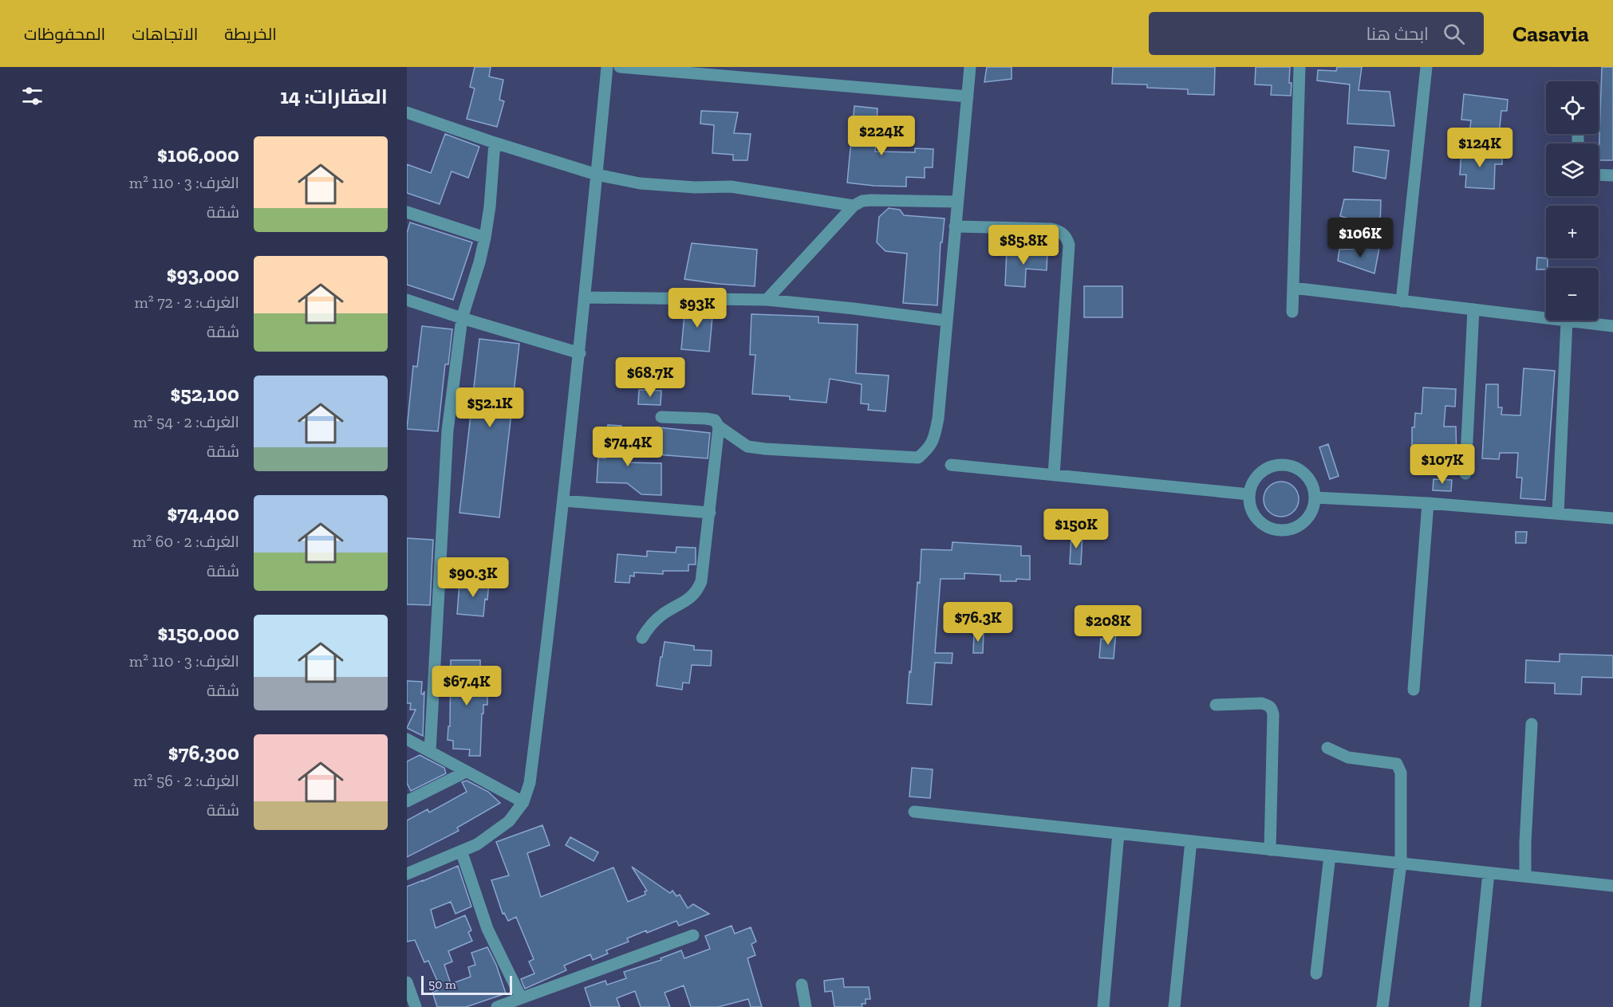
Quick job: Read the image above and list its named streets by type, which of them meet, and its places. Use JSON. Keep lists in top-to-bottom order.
{
  "scale_bar": "50 m",
  "page": {
    "header": "Casavia",
    "search": "ابحث هنا",
    "nav": ["الخريطة", "الاتجاهات", "المحفوظات"],
    "heading": "العقارات: 14",
    "map_buttons": ["+", "−"],
    "price": [
      "$224K",
      "$124K",
      "$106K",
      "$85.8K",
      "$93K",
      "$68.7K",
      "$52.1K",
      "$74.4K",
      "$107K",
      "$150K",
      "$90.3K",
      "$76.3K",
      "$208K",
      "$67.4K"
    ],
    "list": [
      {
        "name": "$106,000",
        "note": "الغرف: 3 · 110 m² · شقة"
      },
      {
        "name": "$93,000",
        "note": "الغرف: 2 · 72 m² · شقة"
      },
      {
        "name": "$52,100",
        "note": "الغرف: 2 · 54 m² · شقة"
      },
      {
        "name": "$74,400",
        "note": "الغرف: 2 · 60 m² · شقة"
      },
      {
        "name": "$150,000",
        "note": "الغرف: 3 · 110 m² · شقة"
      },
      {
        "name": "$76,300",
        "note": "الغرف: 2 · 56 m² · شقة"
      }
    ],
    "scale": "50 m"
  }
}
